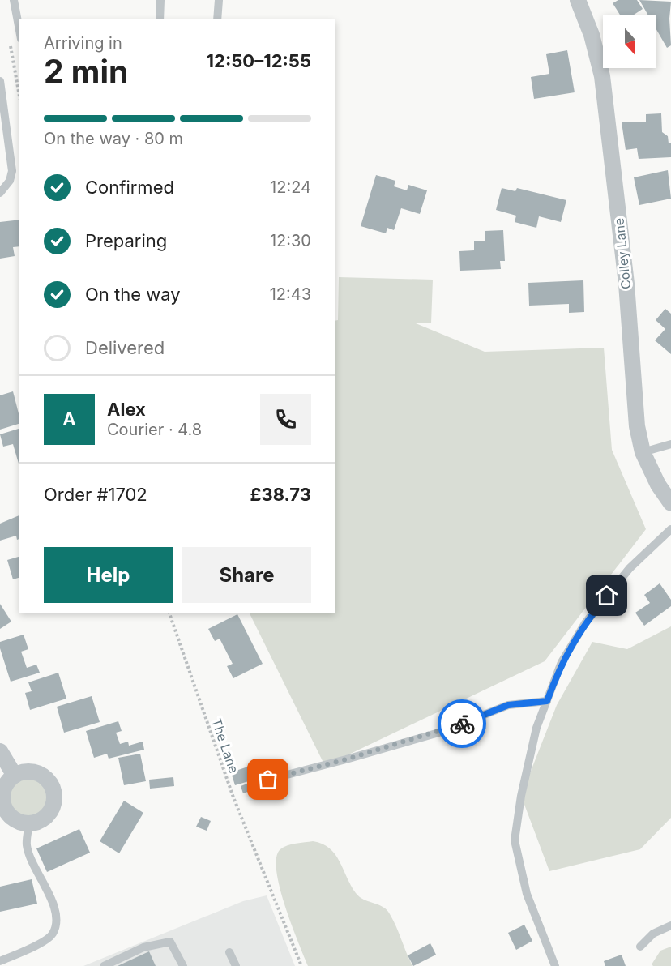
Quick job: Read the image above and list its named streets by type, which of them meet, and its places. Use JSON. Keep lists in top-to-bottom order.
{
  "streets": {
    "street": ["Colley Lane"],
    "path": ["The Lane"]
  },
  "north": "bottom",
  "page": {
    "heading": ["2 min", "Arriving in", "12:50–12:55"],
    "panel": [
      "Alex",
      "Courier · 4.8",
      "Order #1702",
      "£38.73"
    ],
    "bar": "On the way · 80 m",
    "list": [
      ["Confirmed", "12:24"],
      ["Preparing", "12:30"],
      ["On the way", "12:43"],
      "Delivered"
    ],
    "round": "A",
    "buttons": ["Help", "Share"]
  }
}
